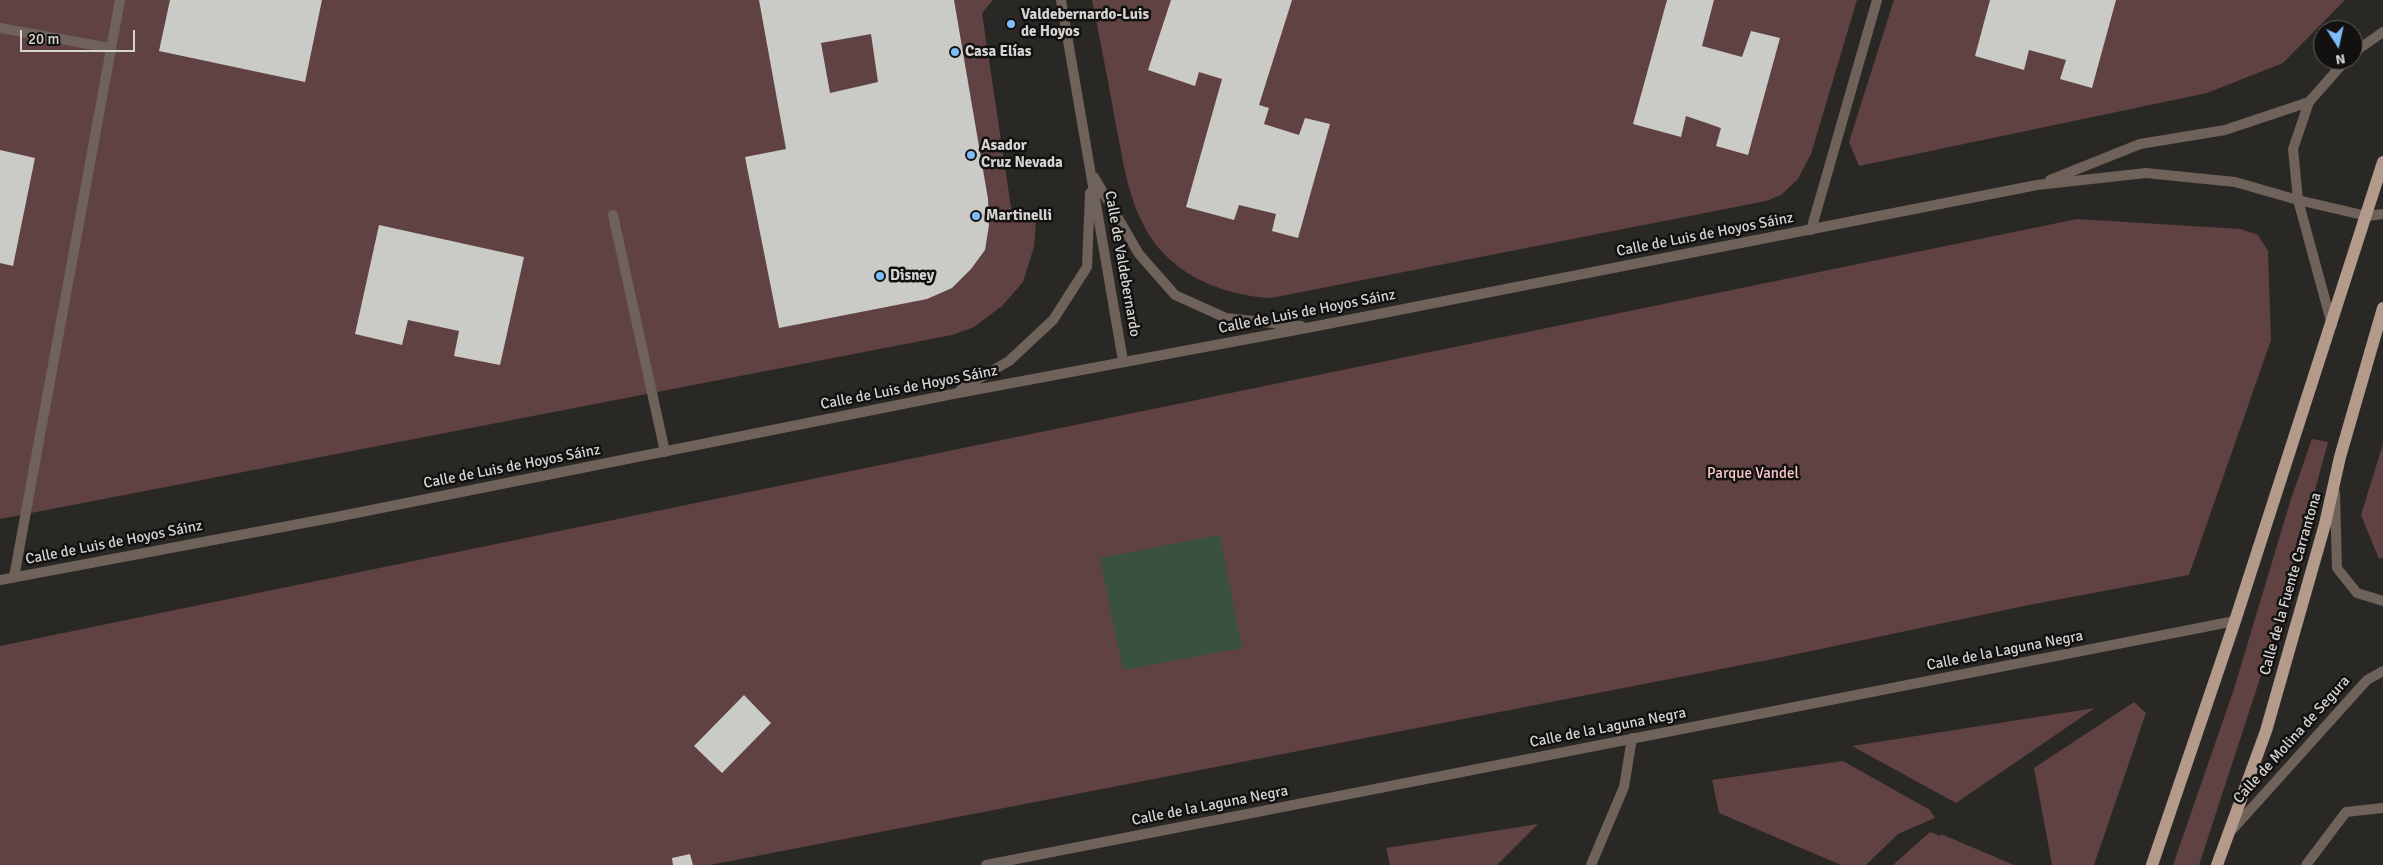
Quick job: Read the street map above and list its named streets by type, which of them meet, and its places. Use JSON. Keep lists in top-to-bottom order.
{
  "streets": {
    "main road": ["Calle de la Fuente Carrantona"],
    "street": [
      "Calle de Luis de Hoyos Sáinz",
      "Calle de Valdebernardo",
      "Calle de la Laguna Negra",
      "Calle de Molina de Segura"
    ]
  },
  "crossings": [
    ["Calle de Luis de Hoyos Sáinz", "Calle de Valdebernardo"],
    ["Calle de la Fuente Carrantona", "Calle de Molina de Segura"]
  ],
  "parks": ["Parque Vandel"],
  "places": [
    "Valdebernardo-Luis de Hoyos",
    "Casa Elías",
    "Asador Cruz Nevada",
    "Martinelli",
    "Disney"
  ],
  "scale_bar": "20 m",
  "north": "bottom"
}
